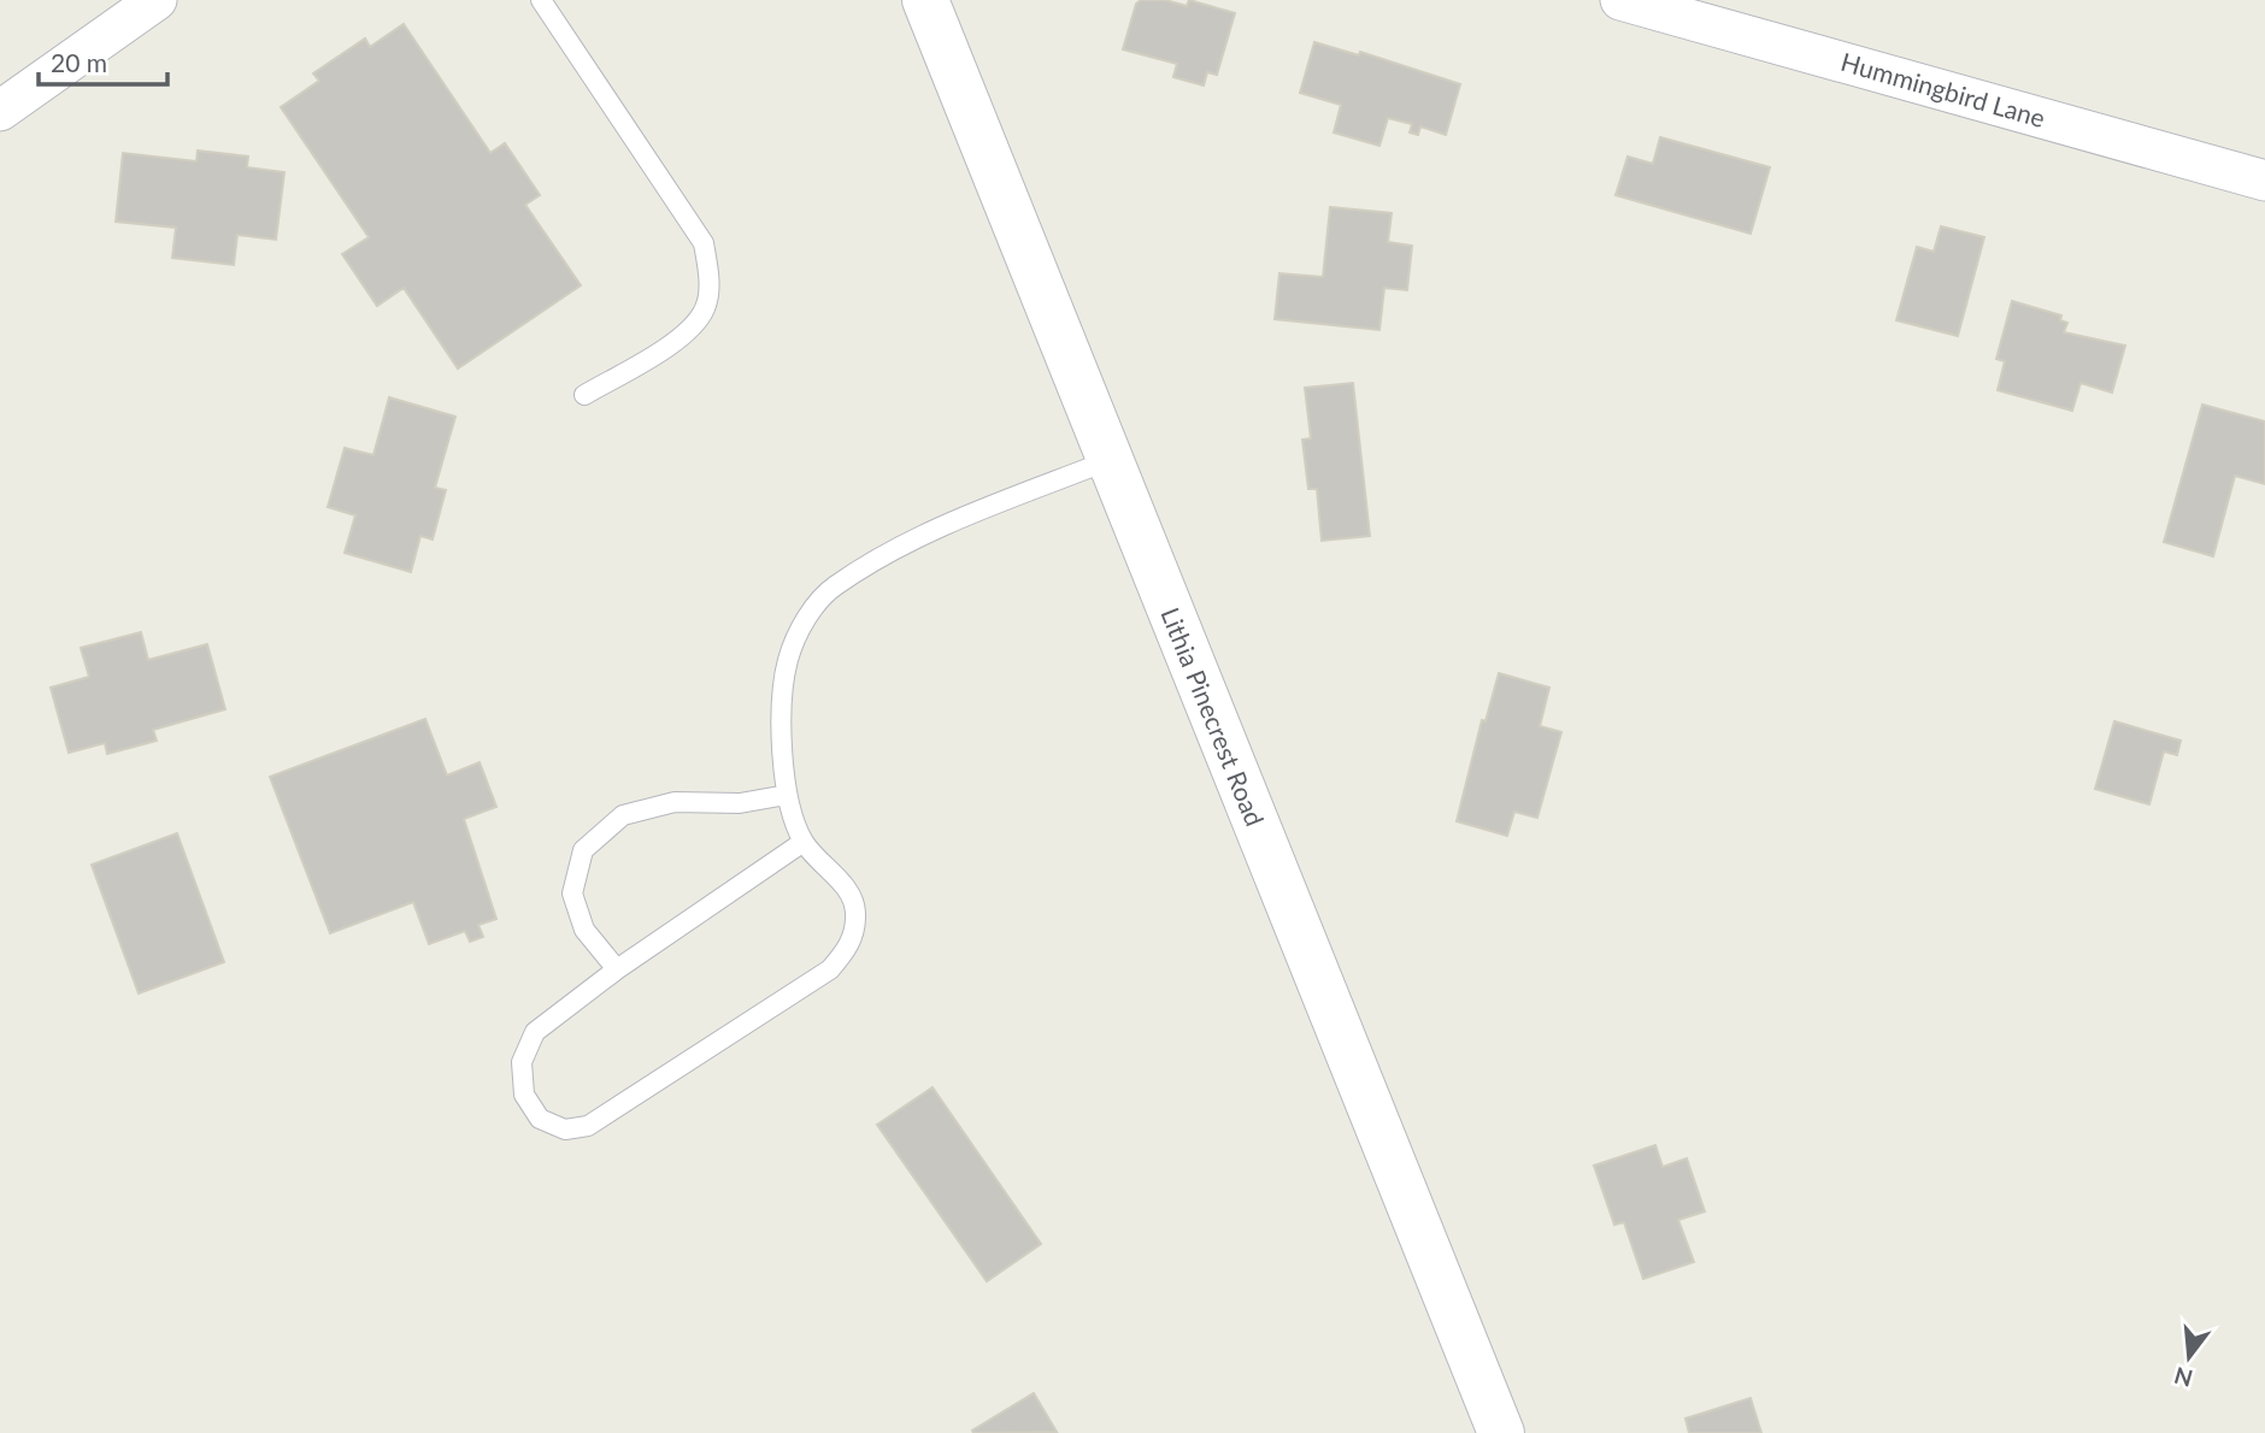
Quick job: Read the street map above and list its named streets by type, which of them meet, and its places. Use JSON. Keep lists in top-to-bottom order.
{
  "streets": {
    "main road": ["Lithia Pinecrest Road"],
    "street": ["Hummingbird Lane"]
  },
  "scale_bar": "20 m",
  "north": "bottom"
}
